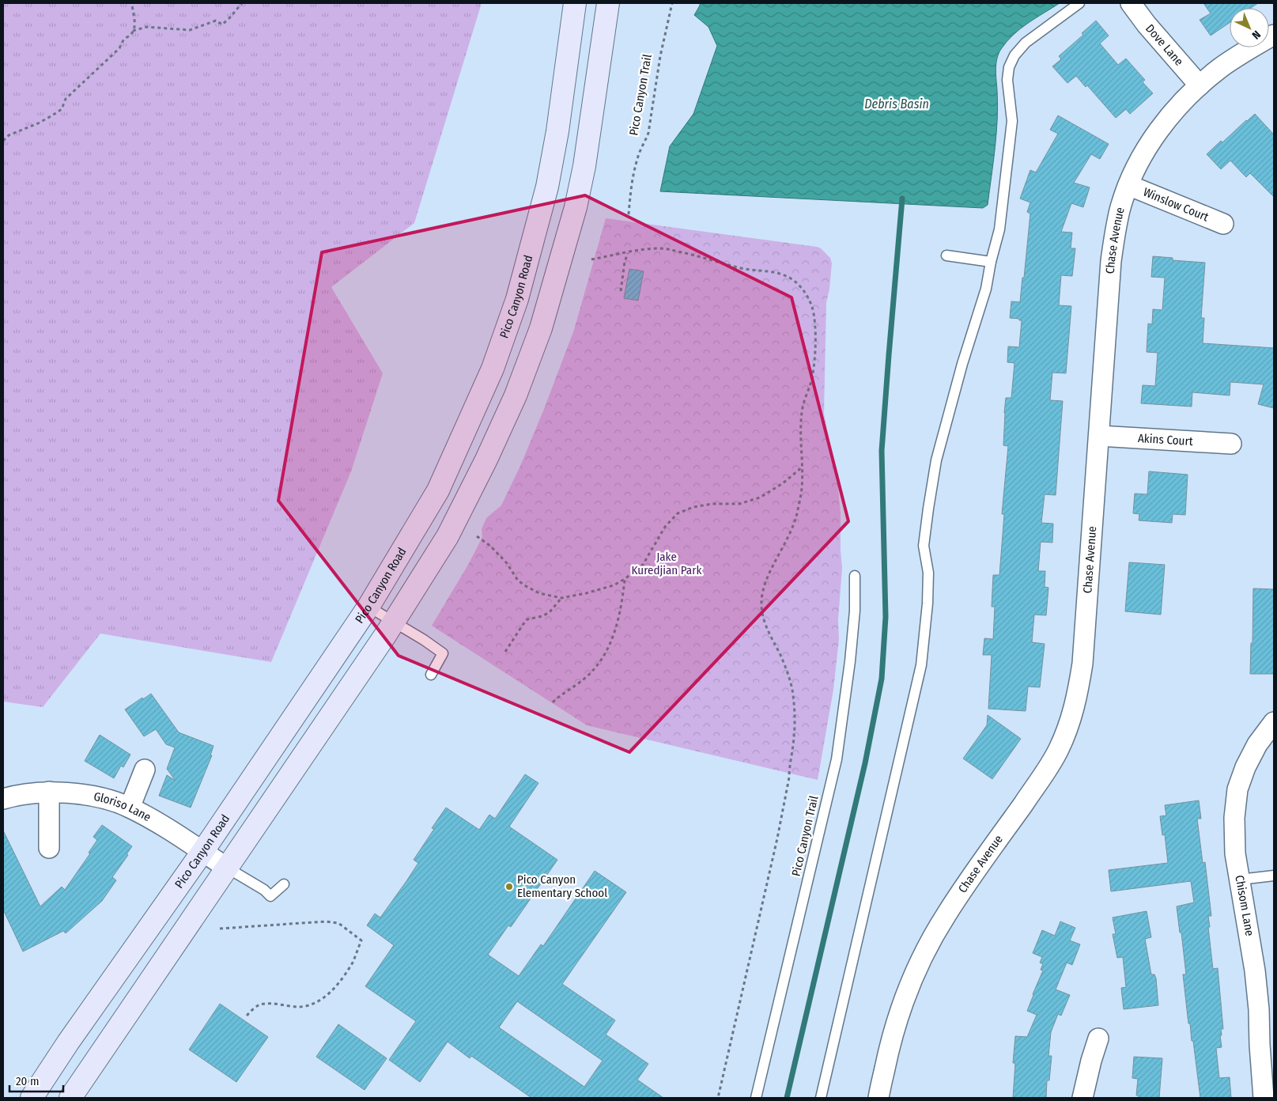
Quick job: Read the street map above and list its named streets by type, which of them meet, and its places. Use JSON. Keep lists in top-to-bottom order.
{
  "streets": {
    "main road": ["Pico Canyon Road"],
    "street": [
      "Dove Lane",
      "Winslow Court",
      "Chase Avenue",
      "Akins Court",
      "Gloriso Lane",
      "Chisom Lane"
    ],
    "lane": ["Pico Canyon Trail"]
  },
  "crossings": [
    ["Dove Lane", "Chase Avenue"],
    ["Winslow Court", "Chase Avenue"],
    ["Chase Avenue", "Akins Court"],
    ["Pico Canyon Road", "Gloriso Lane"]
  ],
  "water": ["Debris Basin"],
  "parks": ["Jake Kuredjian Park"],
  "places": ["Pico Canyon Elementary School"],
  "scale_bar": "20 m",
  "north": "bottom right"
}
